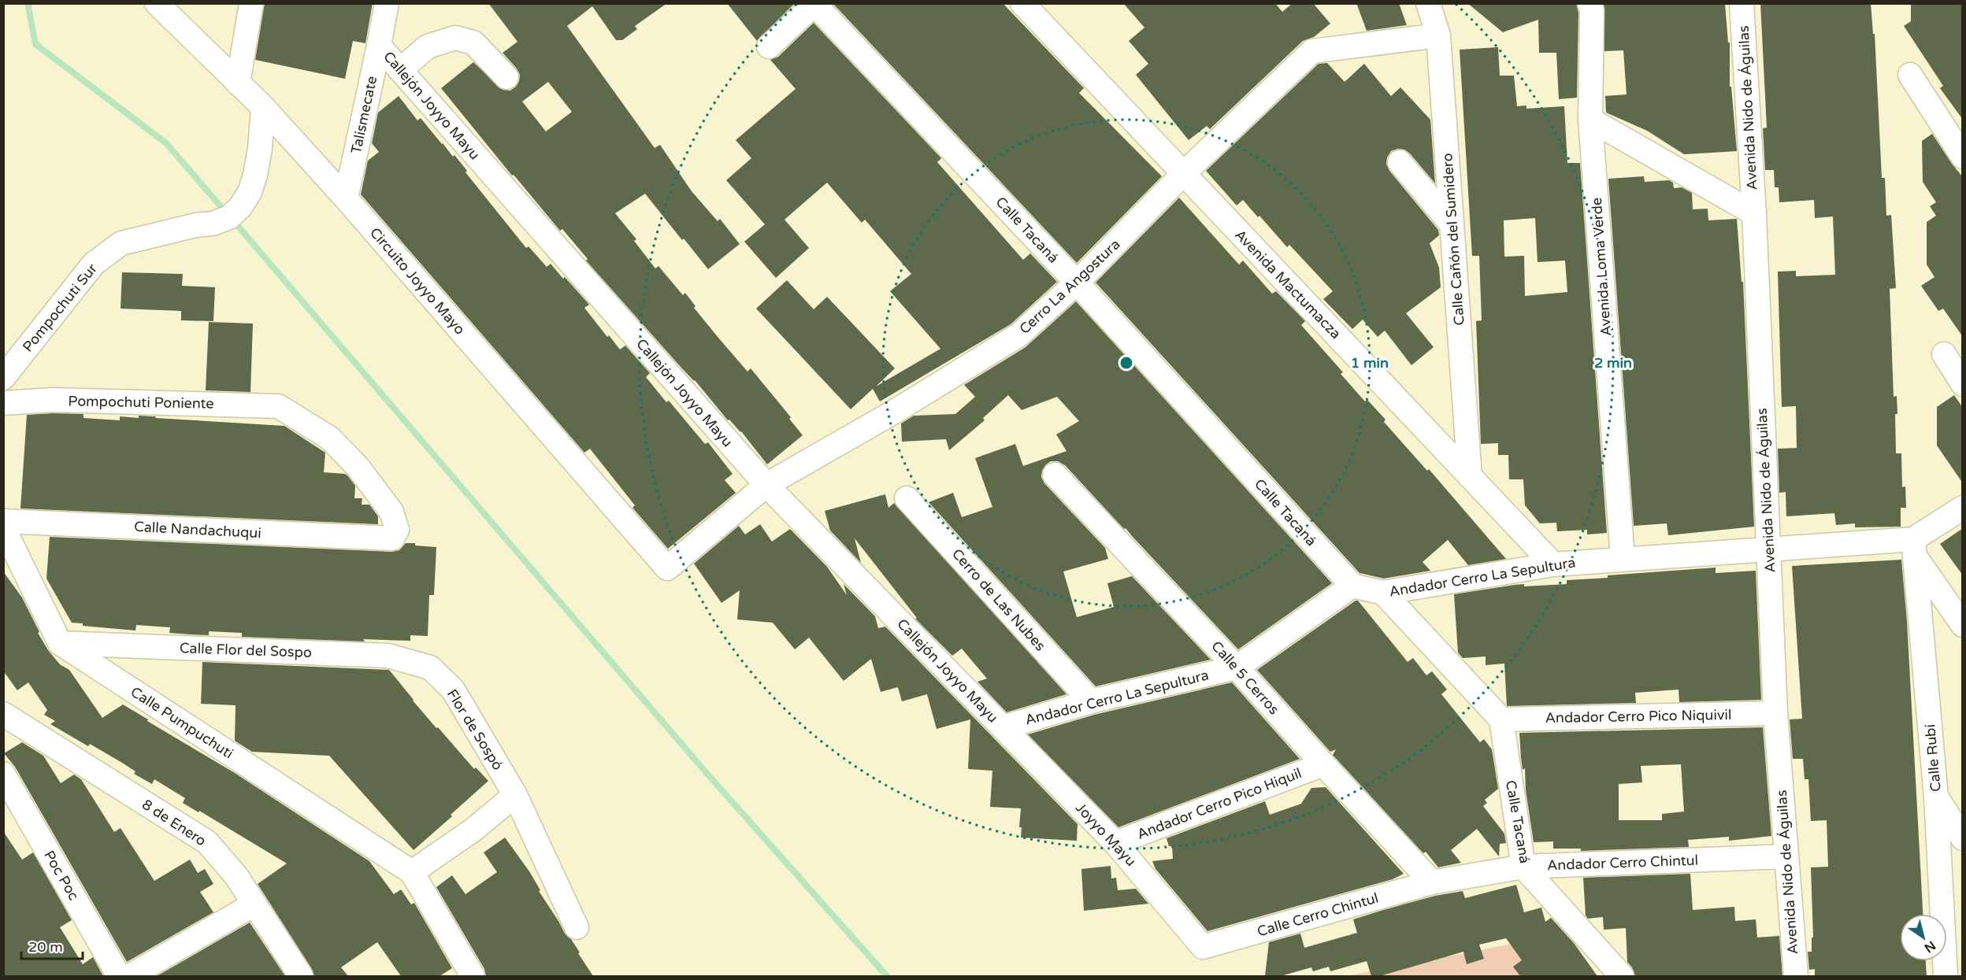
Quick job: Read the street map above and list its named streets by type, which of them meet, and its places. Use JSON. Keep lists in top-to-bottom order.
{
  "streets": {
    "street": [
      "Callejón Joyyo Mayu",
      "Avenida Nido de Águilas",
      "Talismecate",
      "Calle Tacaná",
      "Calle Cañón del Sumidero",
      "Avenida Loma Verde",
      "Circuito Joyyo Mayo",
      "Avenida Mactumacza",
      "Cerro La Angostura",
      "Pompochuti Sur",
      "Pompochuti Poniente",
      "Calle Nandachuqui",
      "Andador Cerro La Sepultura",
      "Cerro de Las Nubes",
      "Calle Flor del Sospo",
      "Calle 5 Cerros",
      "Andador Cerro Pico Niquivil",
      "Calle Pumpuchuti",
      "Flor de Sospó",
      "Calle Rubí",
      "Andador Cerro Pico Hiquil",
      "8 de Enero",
      "Joyyo Mayu",
      "Andador Cerro Chintul",
      "Poc Poc",
      "Calle Cerro Chintul"
    ]
  },
  "crossings": [
    ["Callejón Joyyo Mayu", "Talismecate"],
    ["Callejón Joyyo Mayu", "Cerro La Angostura"],
    ["Callejón Joyyo Mayu", "Andador Cerro La Sepultura"],
    ["Callejón Joyyo Mayu", "Joyyo Mayu"],
    ["Avenida Nido de Águilas", "Andador Cerro La Sepultura"],
    ["Avenida Nido de Águilas", "Andador Cerro Pico Niquivil"],
    ["Avenida Nido de Águilas", "Andador Cerro Chintul"],
    ["Talismecate", "Circuito Joyyo Mayo"],
    ["Calle Tacaná", "Cerro La Angostura"],
    ["Calle Tacaná", "Andador Cerro La Sepultura"],
    ["Calle Tacaná", "Andador Cerro Pico Niquivil"],
    ["Calle Tacaná", "Andador Cerro Chintul"],
    ["Calle Cañón del Sumidero", "Avenida Mactumacza"],
    ["Calle Cañón del Sumidero", "Cerro La Angostura"],
    ["Avenida Loma Verde", "Andador Cerro La Sepultura"],
    ["Circuito Joyyo Mayo", "Cerro La Angostura"],
    ["Circuito Joyyo Mayo", "Pompochuti Sur"],
    ["Avenida Mactumacza", "Cerro La Angostura"],
    ["Avenida Mactumacza", "Andador Cerro La Sepultura"],
    ["Pompochuti Poniente", "Calle Nandachuqui"],
    ["Andador Cerro La Sepultura", "Cerro de Las Nubes"],
    ["Andador Cerro La Sepultura", "Calle 5 Cerros"],
    ["Andador Cerro La Sepultura", "Calle Rubí"],
    ["Andador Cerro La Sepultura", "Joyyo Mayu"],
    ["Calle Flor del Sospo", "Calle Pumpuchuti"],
    ["Calle Flor del Sospo", "Flor de Sospó"],
    ["Calle 5 Cerros", "Andador Cerro Pico Hiquil"],
    ["Calle 5 Cerros", "Andador Cerro Chintul"],
    ["Calle 5 Cerros", "Calle Cerro Chintul"],
    ["Andador Cerro Pico Hiquil", "Joyyo Mayu"],
    ["Joyyo Mayu", "Calle Cerro Chintul"],
    ["Andador Cerro Chintul", "Calle Cerro Chintul"]
  ],
  "scale_bar": "20 m",
  "north": "bottom right",
  "rings": ["1 min", "2 min"]
}
